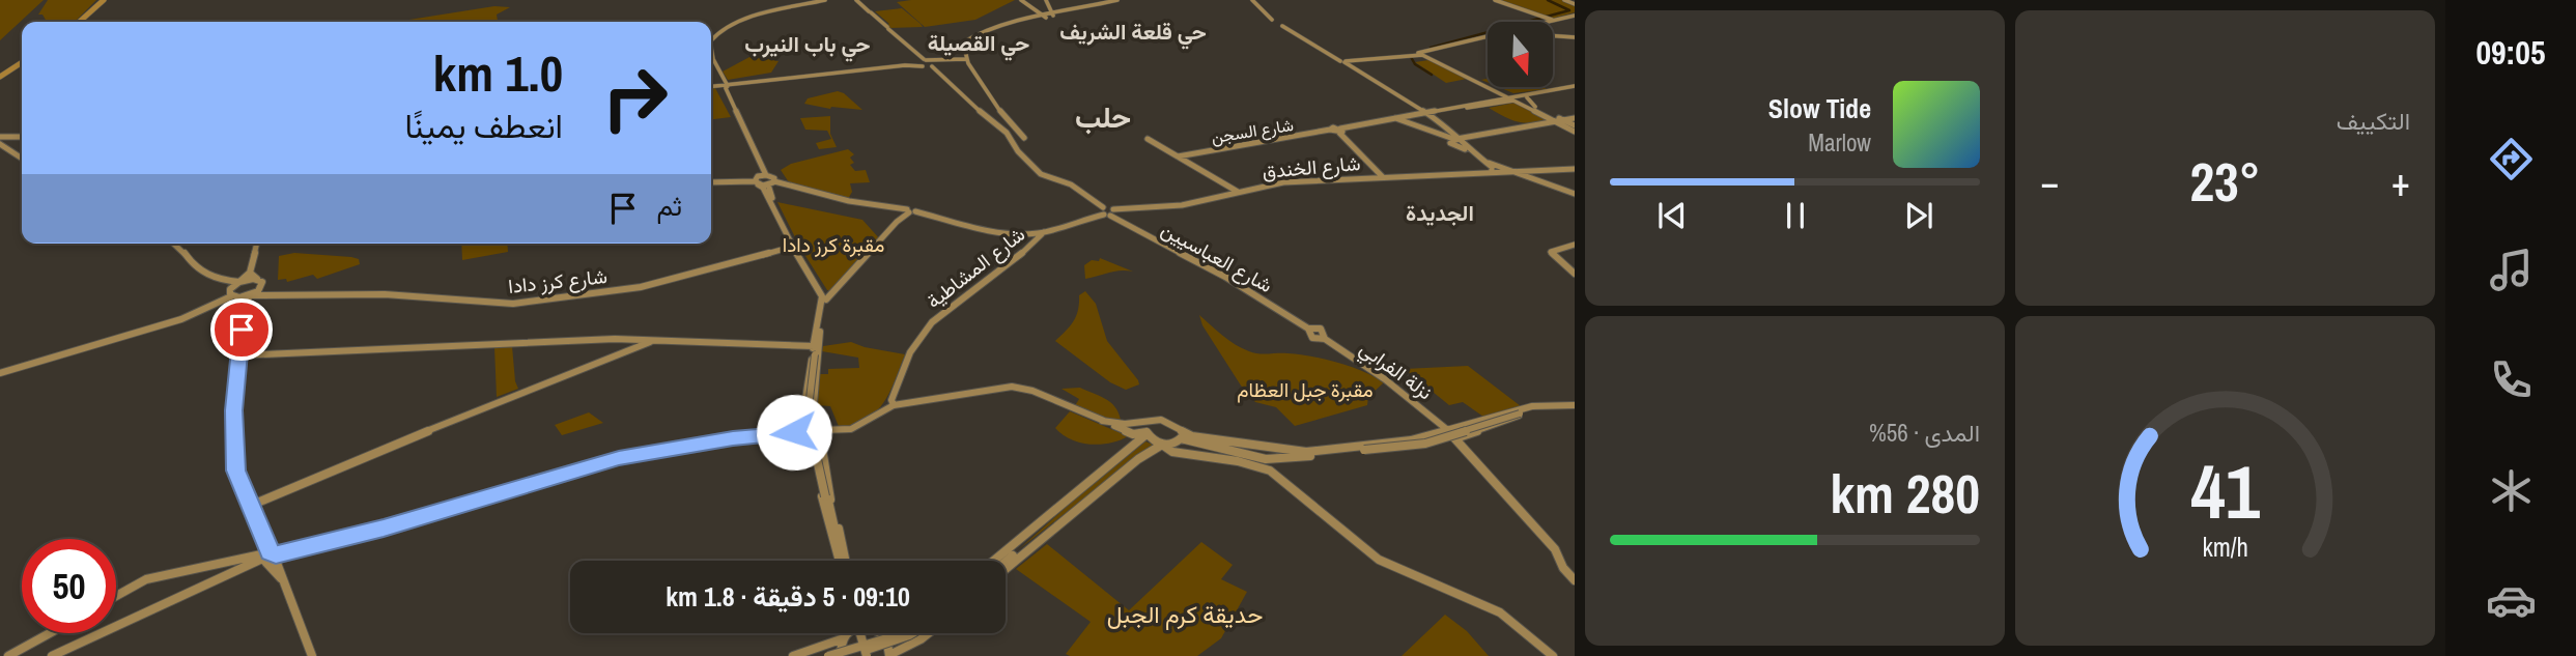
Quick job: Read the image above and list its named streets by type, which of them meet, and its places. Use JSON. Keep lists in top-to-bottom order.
{
  "streets": {
    "main road": [
      "شارع السجن",
      "شارع الخندق",
      "شارع العباسيين",
      "شارع المشاطية",
      "شارع كرز دادا",
      "نزلة الفرابي"
    ]
  },
  "crossings": [
    ["شارع الخندق", "شارع العباسيين"],
    ["شارع العباسيين", "نزلة الفرابي"]
  ],
  "districts": [
    "حي قلعة الشريف",
    "حي القصيلة",
    "حي باب النيرب",
    "حلب",
    "الجديدة"
  ],
  "parks": ["مقبرة كرز دادا", "مقبرة جبل العظام", "حديقة كرم الجبل"],
  "north": "bottom",
  "page": {
    "tabs": "09:05",
    "tile": [
      "التكييف",
      ["المدى · 56%", "280 km"]
    ],
    "turn": ["1.0 km", "انعطف يمينًا"],
    "song": ["Slow Tide", "Marlow"],
    "heat": ["−", "23°", "+"],
    "then": "ثم",
    "limit": "50",
    "trip": "09:10 · 5 دقيقة · 1.8 km",
    "gauge": ["41", "km/h"]
  }
}
